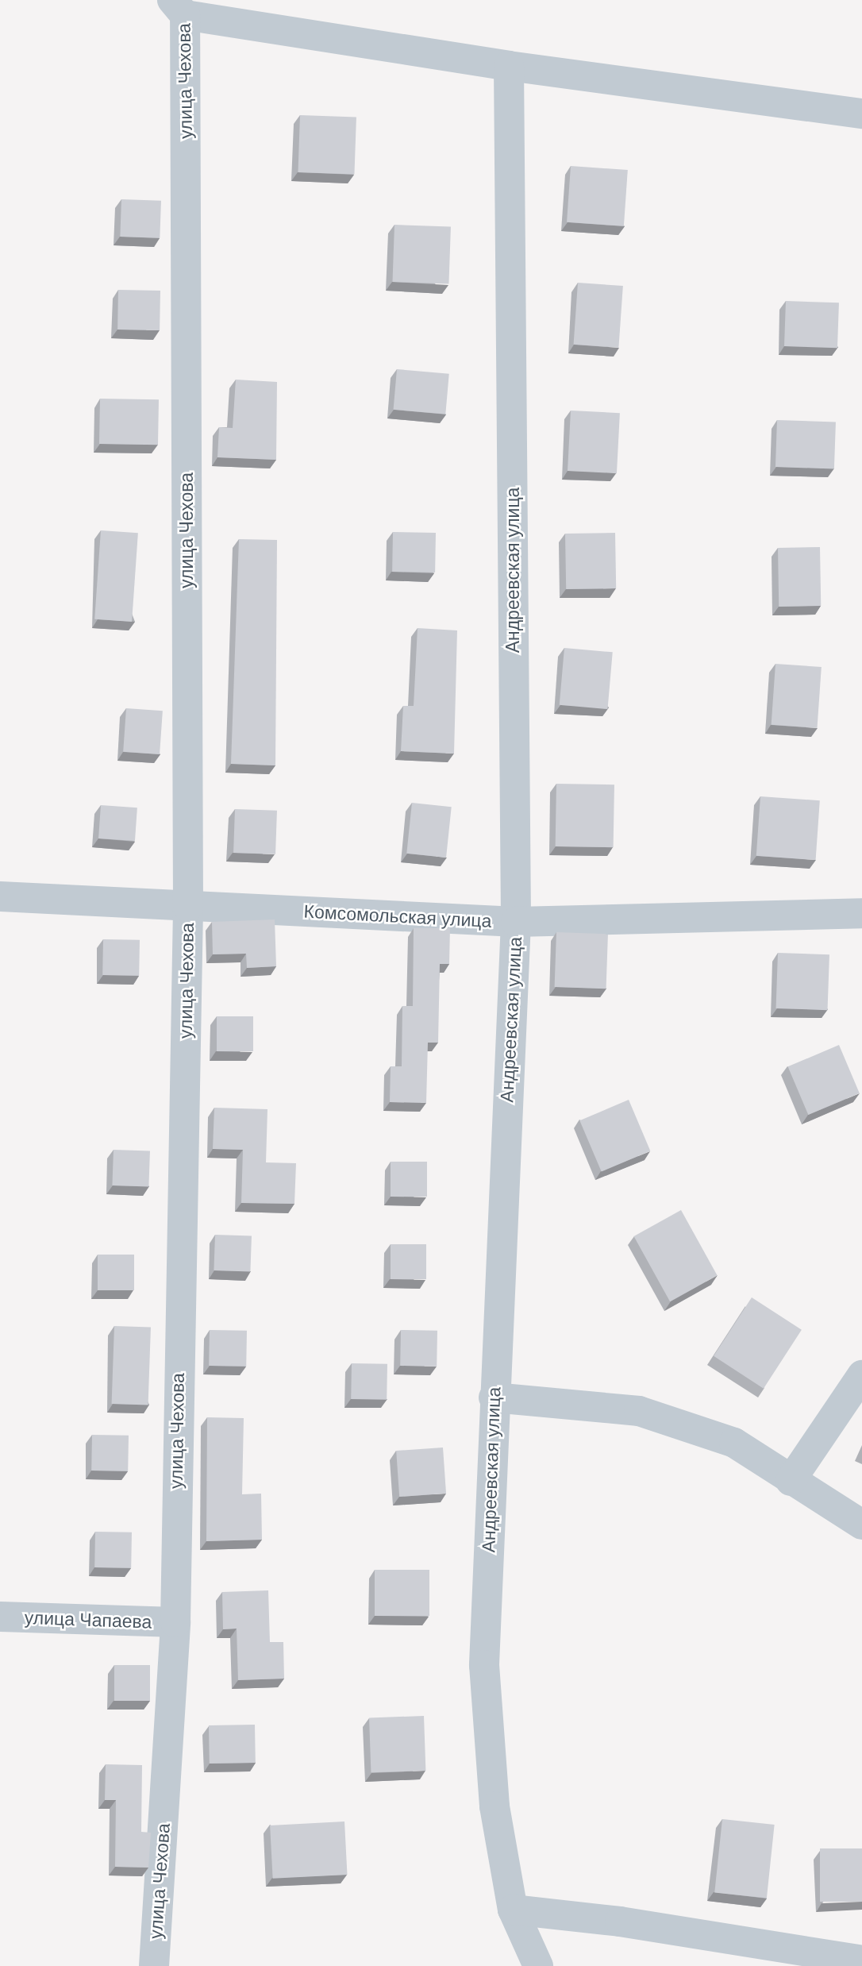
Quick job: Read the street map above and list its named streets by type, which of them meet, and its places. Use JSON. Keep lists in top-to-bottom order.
{
  "streets": {
    "street": [
      "улица Чехова",
      "Андреевская улица",
      "Комсомольская улица",
      "улица Чапаева"
    ]
  },
  "crossings": [
    ["улица Чехова", "Комсомольская улица"],
    ["улица Чехова", "улица Чапаева"],
    ["Андреевская улица", "Комсомольская улица"]
  ]
}
